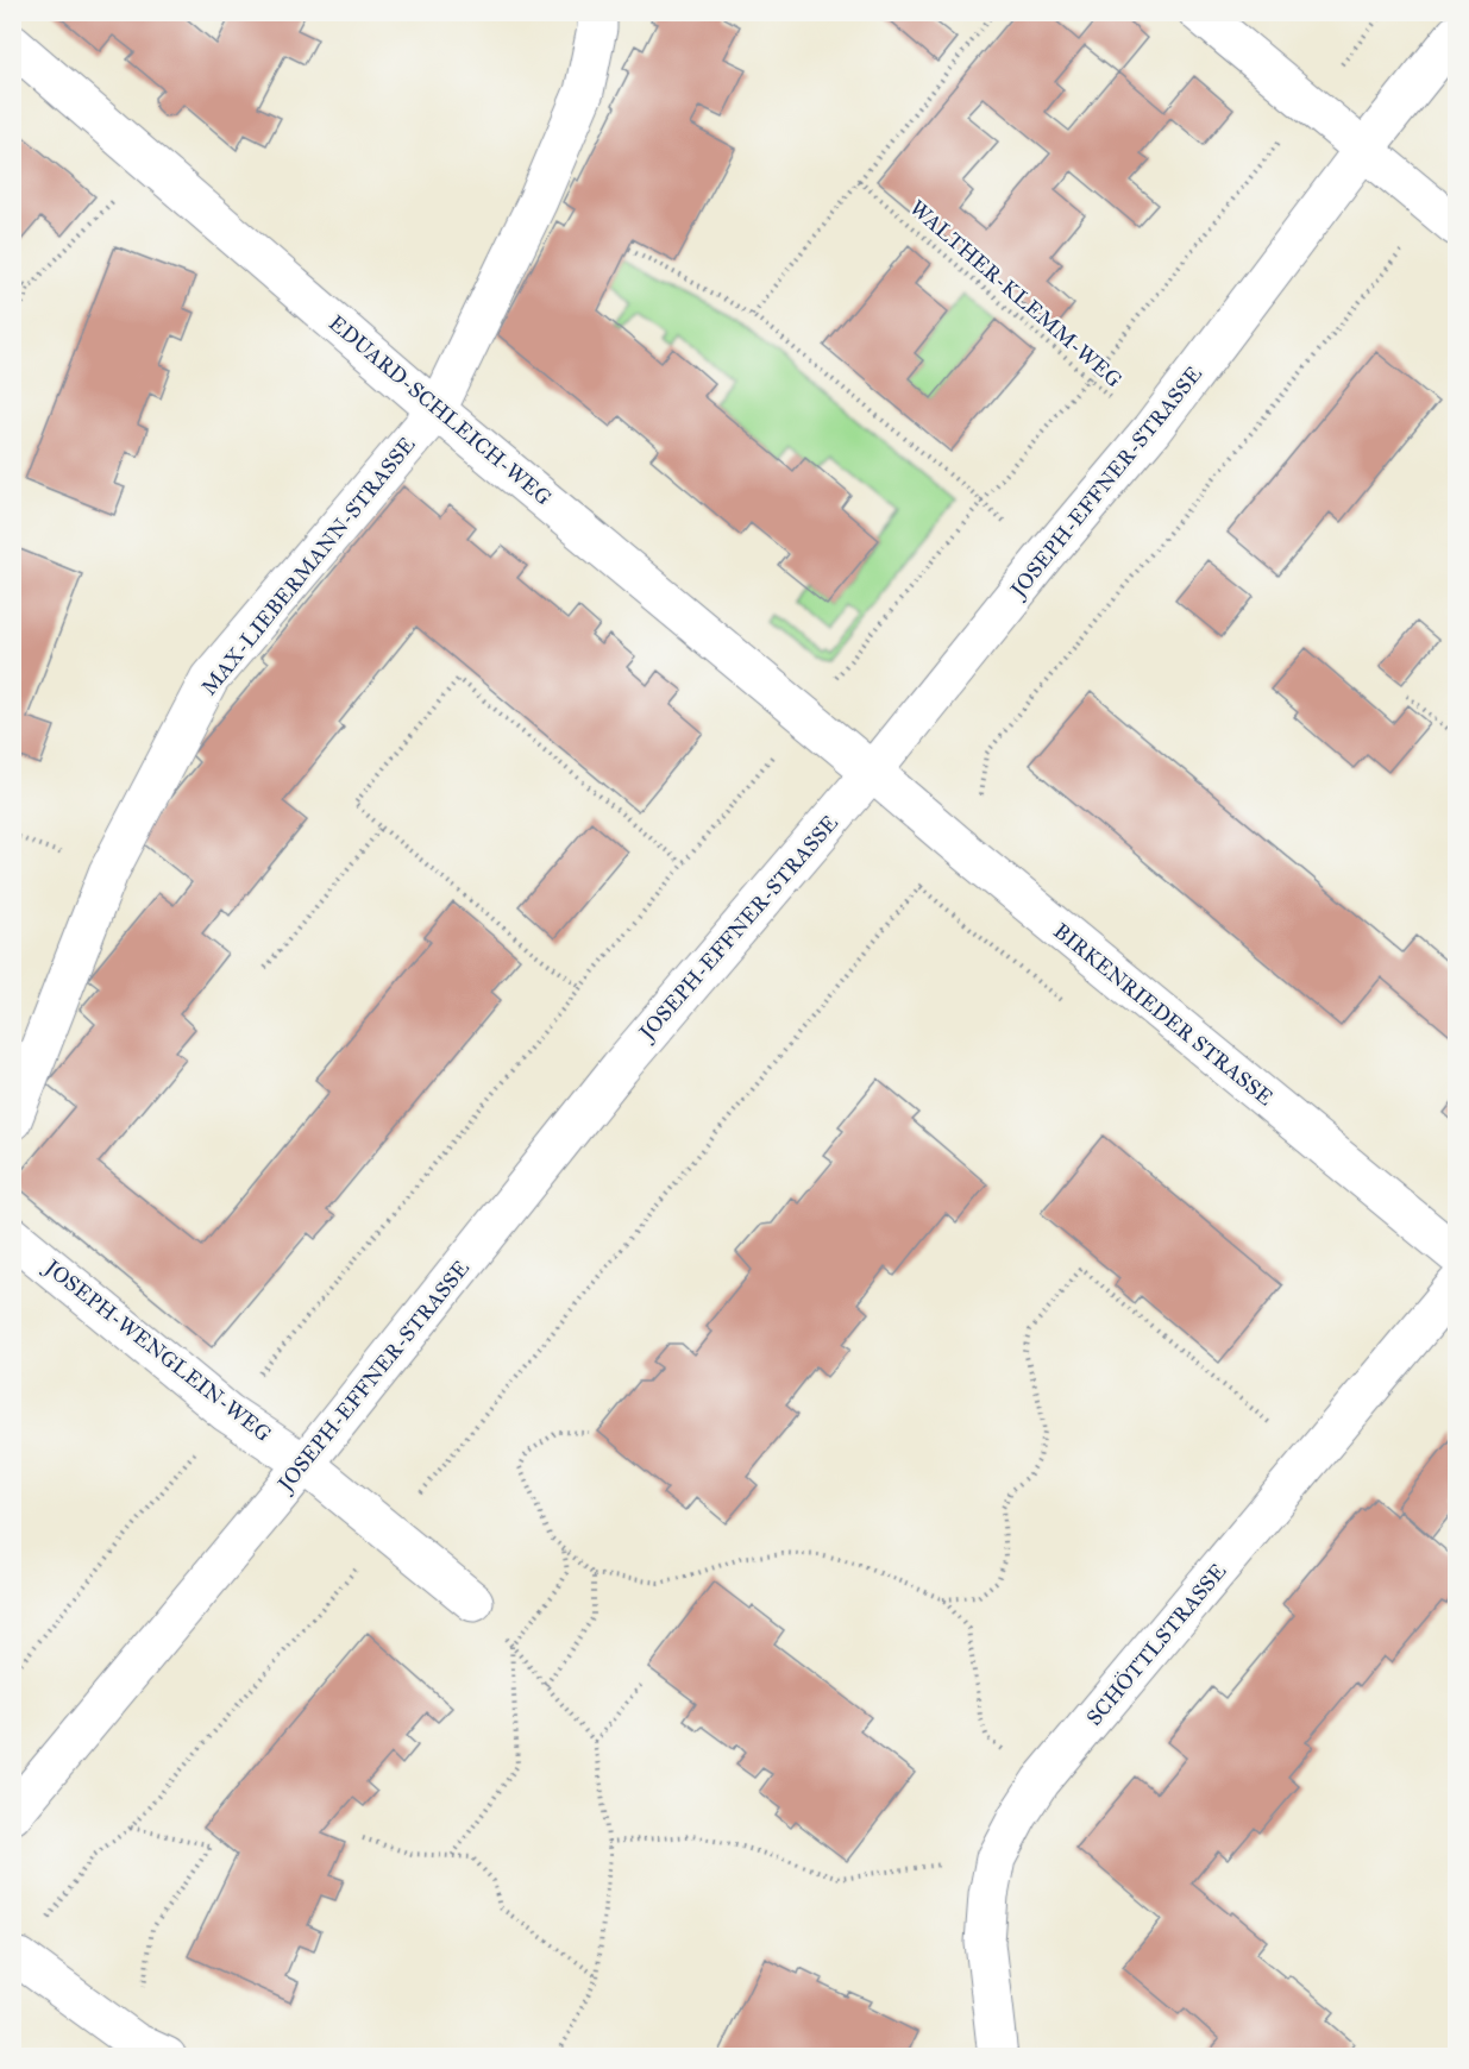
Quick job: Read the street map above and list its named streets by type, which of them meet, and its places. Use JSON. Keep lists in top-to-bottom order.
{
  "streets": {
    "street": [
      "EDUARD-SCHLEICH-WEG",
      "JOSEPH-EFFNER-STRASSE",
      "MAX-LIEBERMANN-STRASSE",
      "BIRKENRIEDER STRASSE",
      "JOSEPH-WENGLEIN-WEG",
      "SCHÖTTLSTRASSE"
    ],
    "path": ["WALTHER-KLEMM-WEG"]
  },
  "crossings": [
    ["WALTHER-KLEMM-WEG", "JOSEPH-EFFNER-STRASSE"],
    ["EDUARD-SCHLEICH-WEG", "JOSEPH-EFFNER-STRASSE"],
    ["EDUARD-SCHLEICH-WEG", "MAX-LIEBERMANN-STRASSE"],
    ["EDUARD-SCHLEICH-WEG", "BIRKENRIEDER STRASSE"],
    ["JOSEPH-EFFNER-STRASSE", "BIRKENRIEDER STRASSE"],
    ["JOSEPH-EFFNER-STRASSE", "JOSEPH-WENGLEIN-WEG"]
  ]
}
